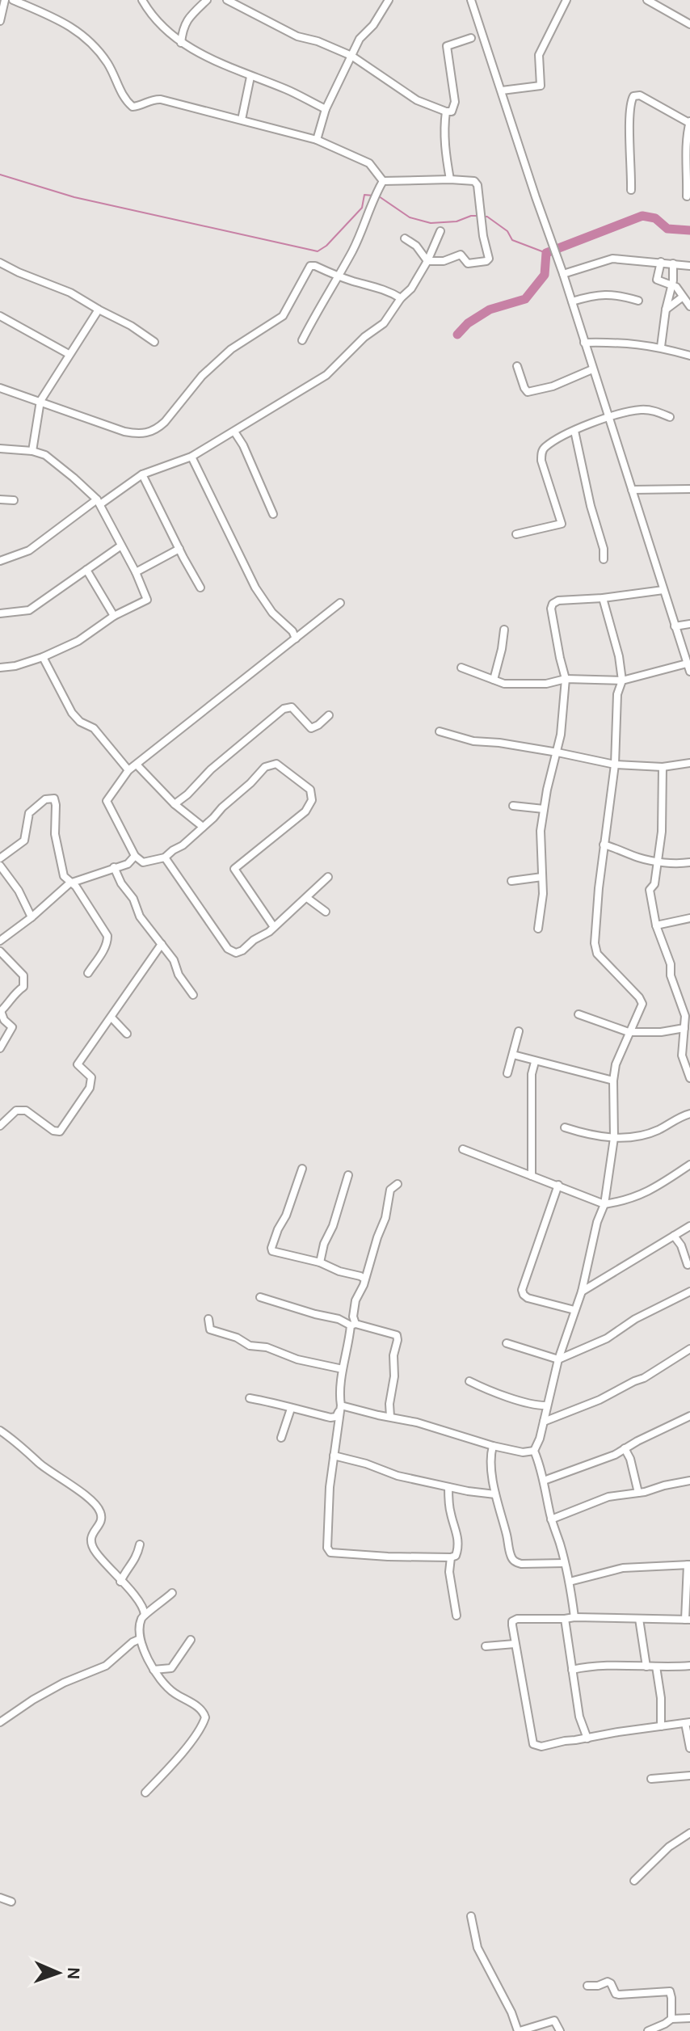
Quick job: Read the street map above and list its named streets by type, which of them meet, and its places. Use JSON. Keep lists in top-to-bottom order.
{
  "north": "right"
}
